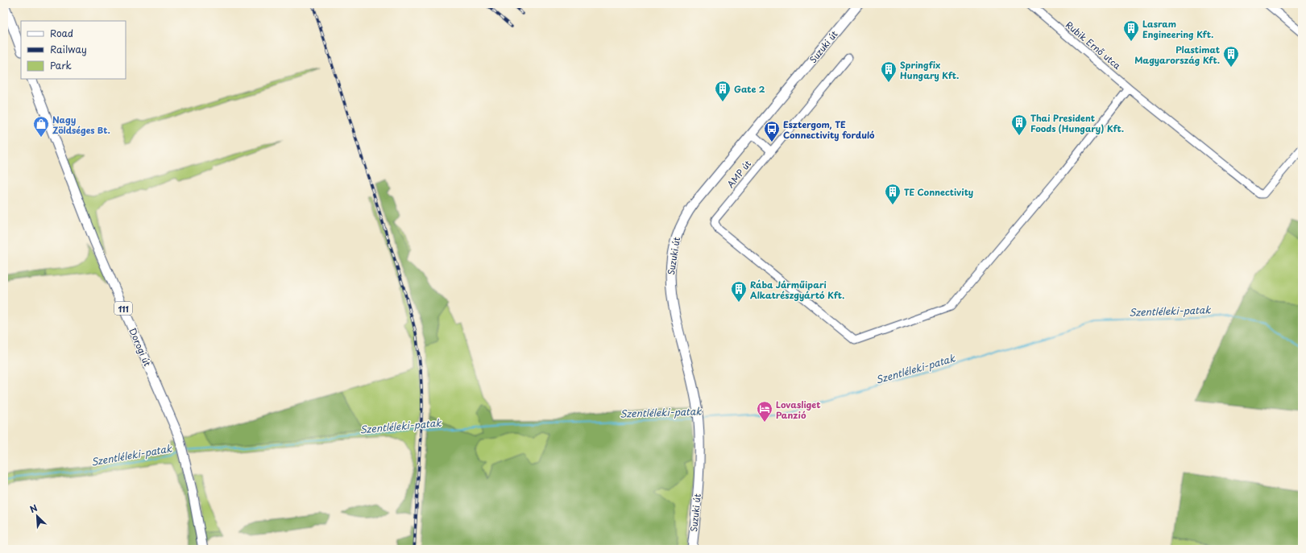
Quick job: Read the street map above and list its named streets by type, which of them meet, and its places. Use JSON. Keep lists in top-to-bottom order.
{
  "streets": {
    "main road": ["Suzuki út", "111", "Dorogi út"],
    "street": ["Rubik Ernő utca", "AMP út"]
  },
  "crossings": [
    ["Rubik Ernő utca", "AMP út"]
  ],
  "water": ["Szentléleki-patak"],
  "places": {
    "building": [
      "Lasram Engineering Kft.",
      "Plastimat Magyarország Kft.",
      "Springfix Hungary Kft.",
      "Gate 2",
      "Thai President Foods (Hungary) Kft.",
      "TE Connectivity",
      "Rába Járműipari Alkatrészgyártó Kft."
    ],
    "shop": ["Nagy Zöldséges Bt."],
    "bus stop": ["Esztergom, TE Connectivity forduló"],
    "hotel": ["Lovasliget Panzió"]
  },
  "legend": ["Road", "Railway", "Park"],
  "north": "top left"
}
